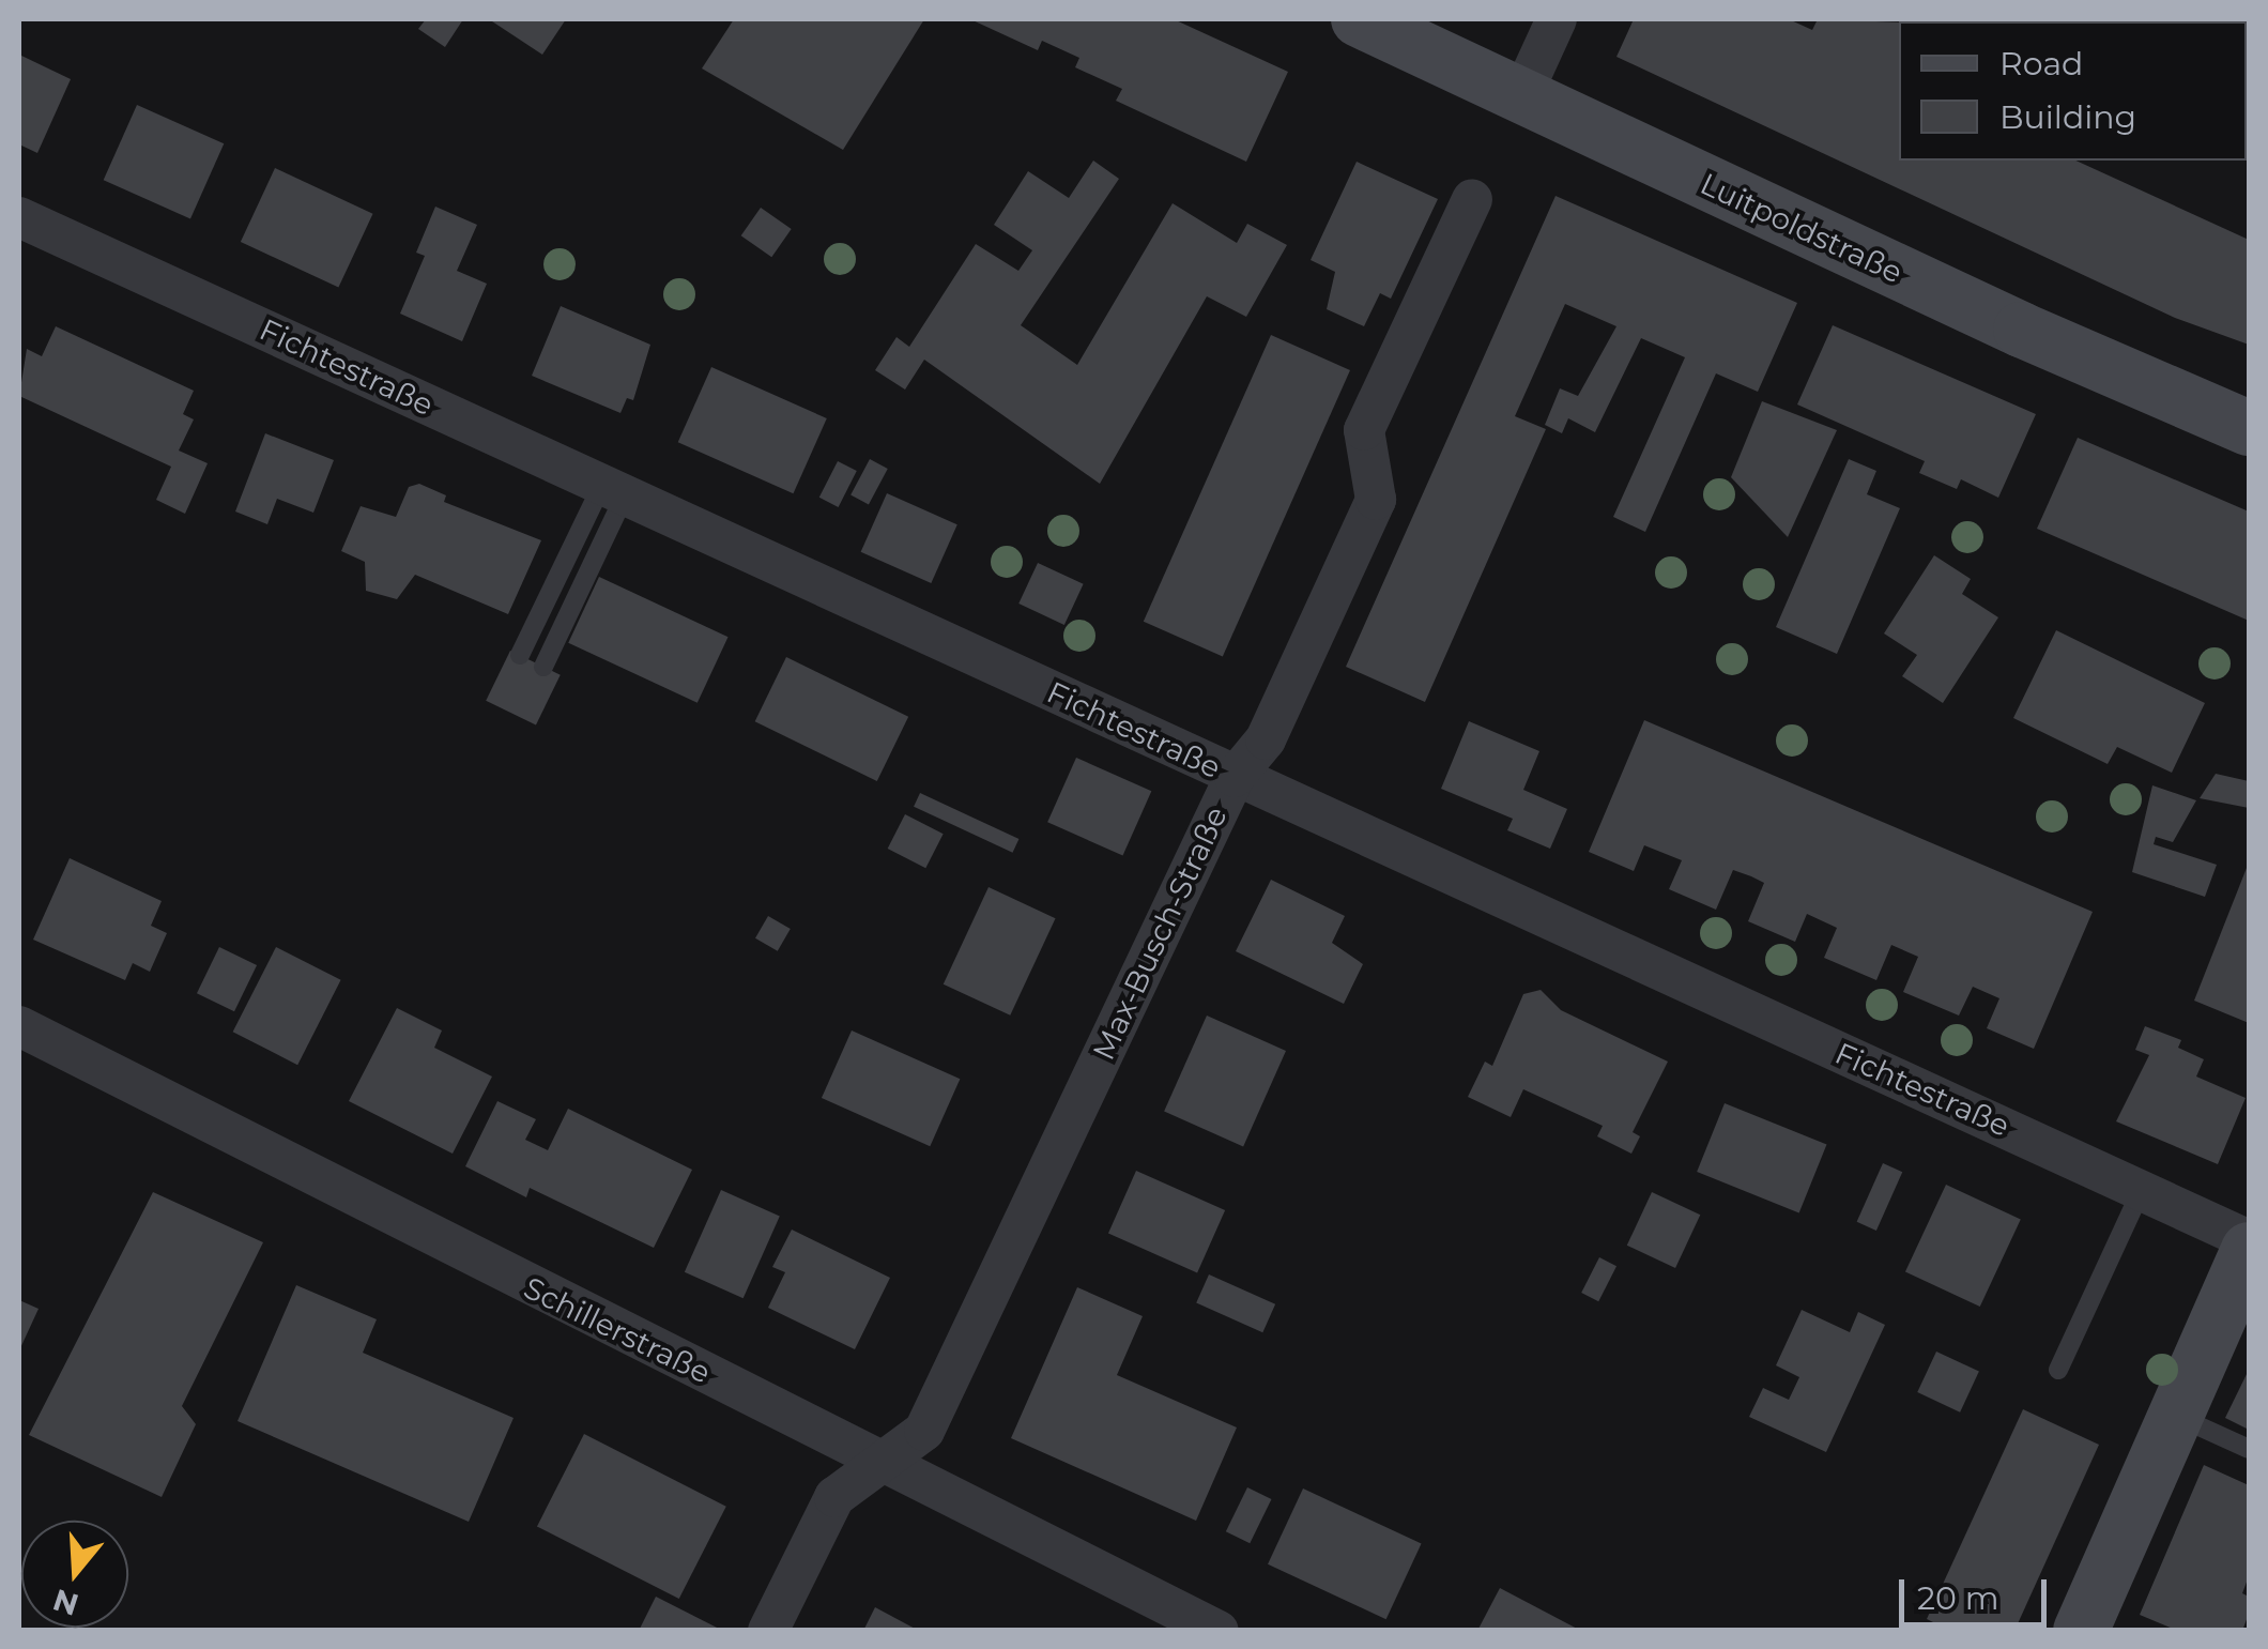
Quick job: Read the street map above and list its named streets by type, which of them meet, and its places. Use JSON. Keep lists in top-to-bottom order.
{
  "streets": {
    "main road": ["Luitpoldstraße"],
    "street": ["Fichtestraße", "Max-Busch-Straße", "Schillerstraße"]
  },
  "crossings": [
    ["Fichtestraße", "Max-Busch-Straße"],
    ["Max-Busch-Straße", "Schillerstraße"]
  ],
  "legend": ["Road", "Building"],
  "scale_bar": "20 m",
  "north": "bottom"
}
